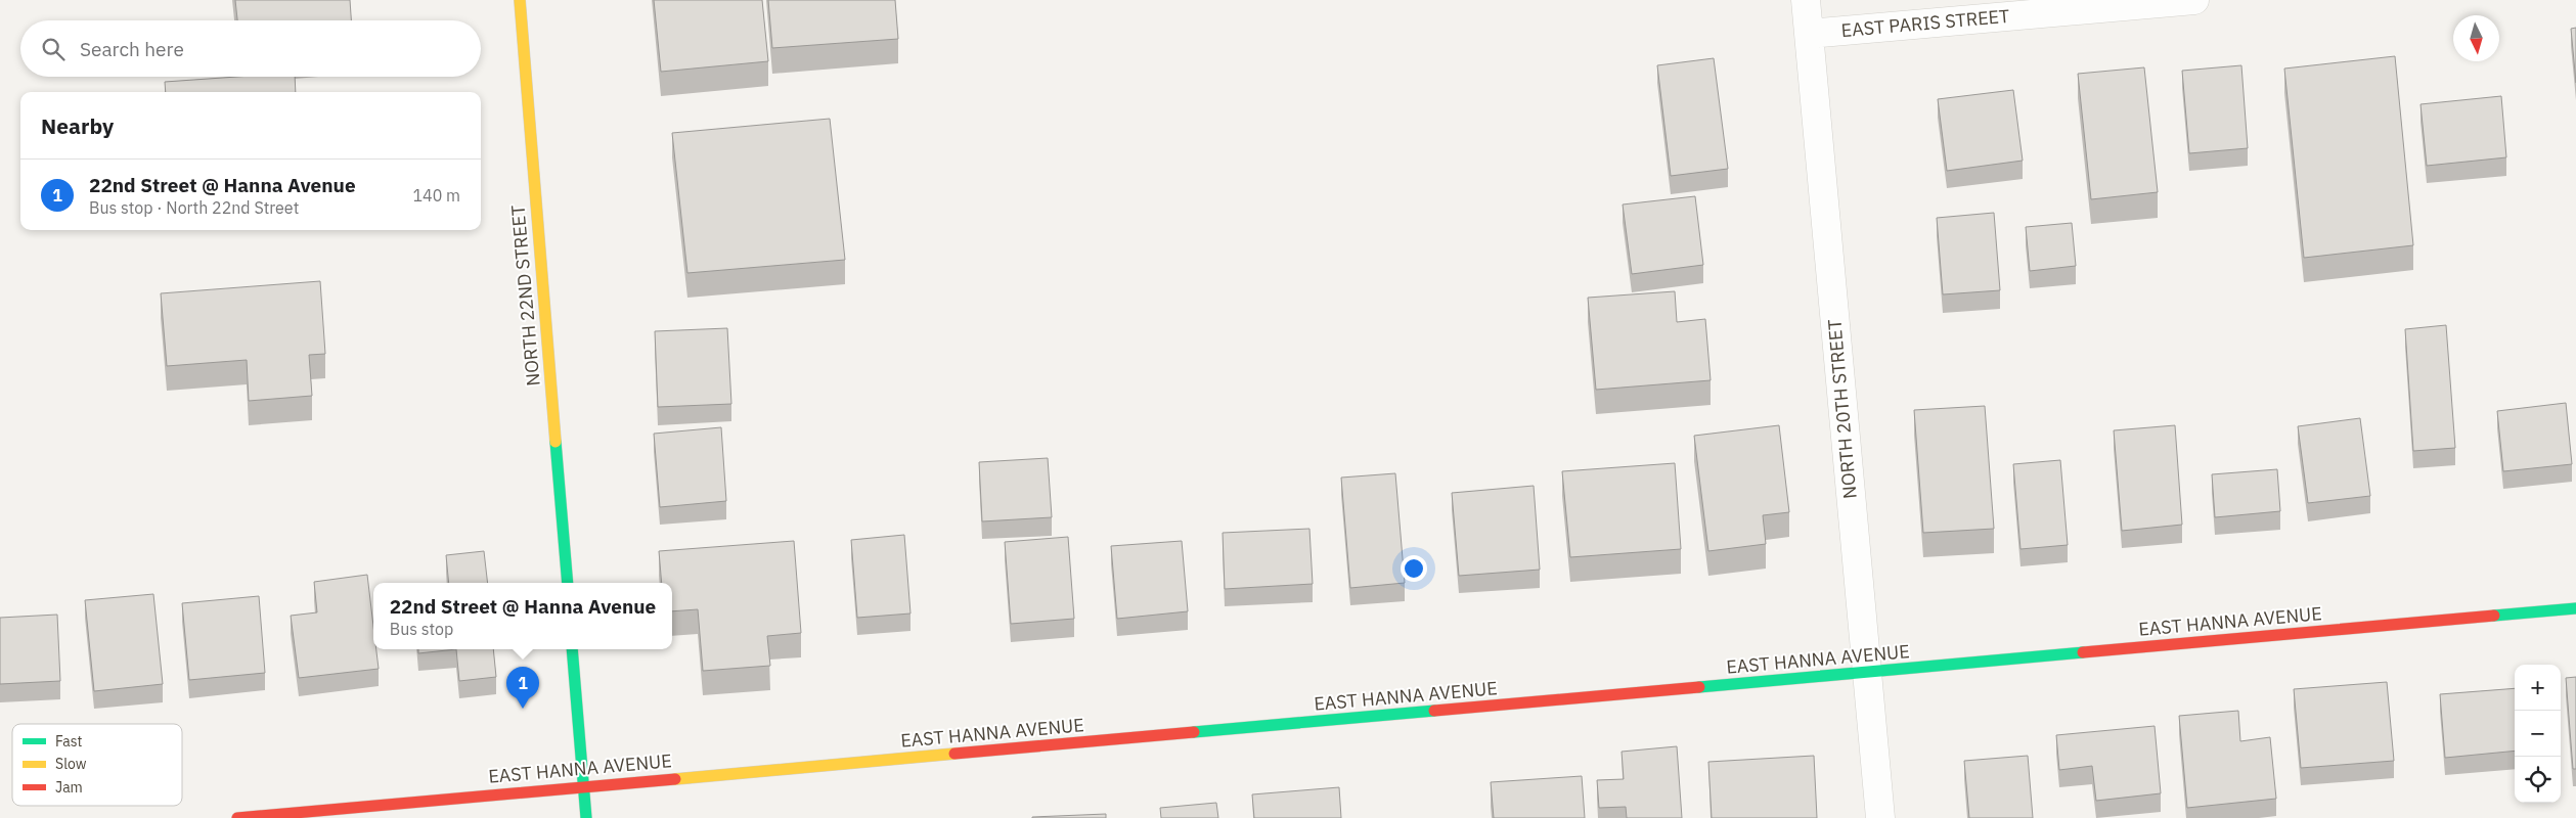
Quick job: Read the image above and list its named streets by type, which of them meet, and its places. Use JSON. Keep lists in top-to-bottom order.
{
  "streets": {
    "street": [
      "EAST PARIS STREET",
      "NORTH 22ND STREET",
      "NORTH 20TH STREET",
      "EAST HANNA AVENUE"
    ]
  },
  "crossings": [
    ["EAST PARIS STREET", "NORTH 20TH STREET"],
    ["NORTH 20TH STREET", "EAST HANNA AVENUE"]
  ],
  "legend": ["Fast", "Slow", "Jam"],
  "north": "bottom",
  "page": {
    "search": "Search here",
    "heading": "Nearby",
    "list": [
      {
        "mark": "1",
        "name": "22nd Street @ Hanna Avenue",
        "note": "Bus stop · North 22nd Street",
        "value": "140 m"
      }
    ],
    "popup": ["22nd Street @ Hanna Avenue", "Bus stop"],
    "map_buttons": ["+", "−"],
    "pins": "1"
  }
}
